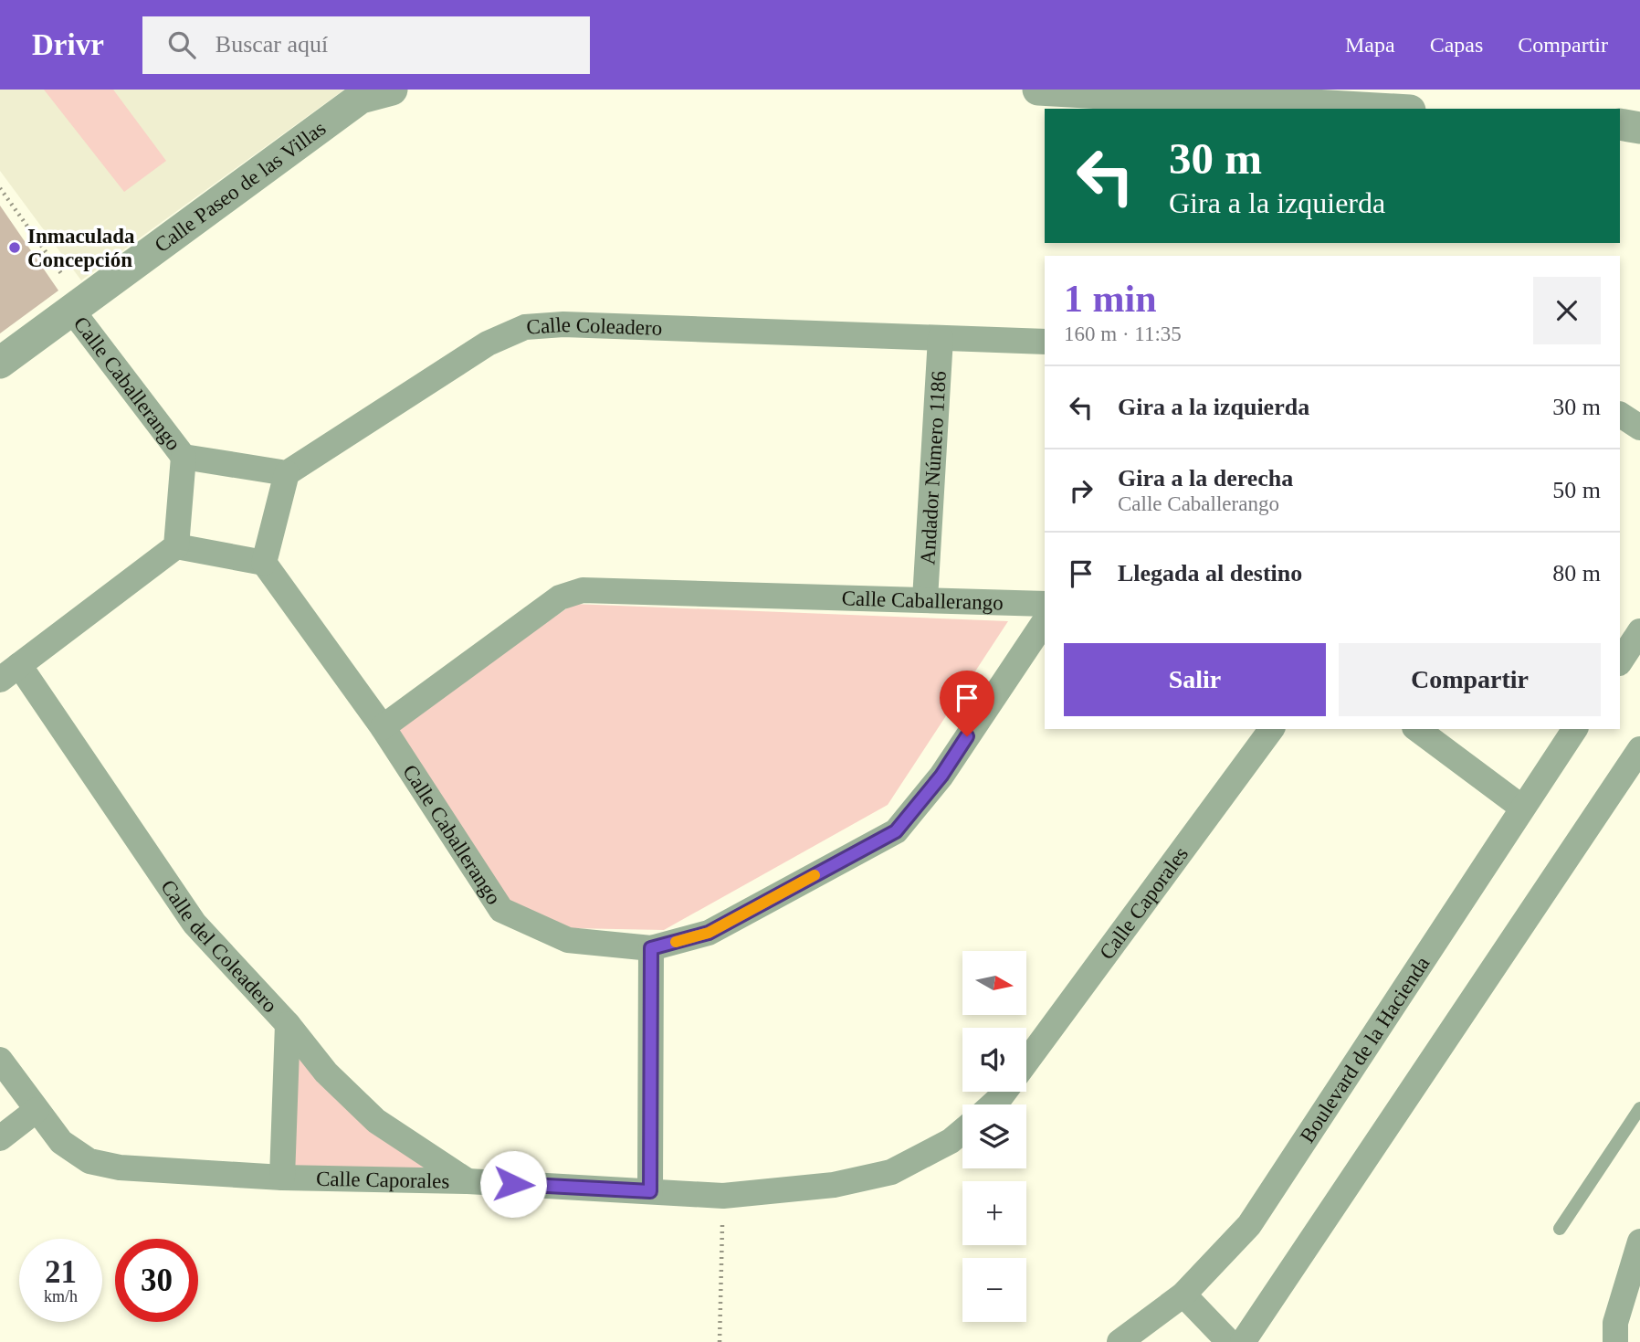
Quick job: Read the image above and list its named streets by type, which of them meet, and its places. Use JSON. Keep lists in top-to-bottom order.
{
  "streets": {
    "street": [
      "Calle Paseo de las Villas",
      "Calle Coleadero",
      "Calle Caballerango",
      "Andador Número 1186",
      "Calle Caporales",
      "Calle del Coleadero",
      "Boulevard de la Hacienda"
    ]
  },
  "crossings": [
    ["Calle Paseo de las Villas", "Calle Caballerango"],
    ["Calle Coleadero", "Andador Número 1186"],
    ["Calle Caballerango", "Andador Número 1186"],
    ["Calle Caporales", "Calle del Coleadero"]
  ],
  "places": ["Inmaculada Concepción"],
  "north": "right",
  "page": {
    "header": "Drivr",
    "search": "Buscar aquí",
    "nav": ["Mapa", "Capas", "Compartir"],
    "turn": ["30 m", "Gira a la izquierda"],
    "heading": ["1 min", "160 m · 11:35"],
    "list": [
      {
        "name": "Gira a la izquierda",
        "value": "30 m"
      },
      {
        "name": "Gira a la derecha",
        "note": "Calle Caballerango",
        "value": "50 m"
      },
      {
        "name": "Llegada al destino",
        "value": "80 m"
      }
    ],
    "buttons": ["Salir", "Compartir"],
    "map_buttons": ["+", "−"],
    "speed": "21 km/h",
    "limit": "30"
  }
}
